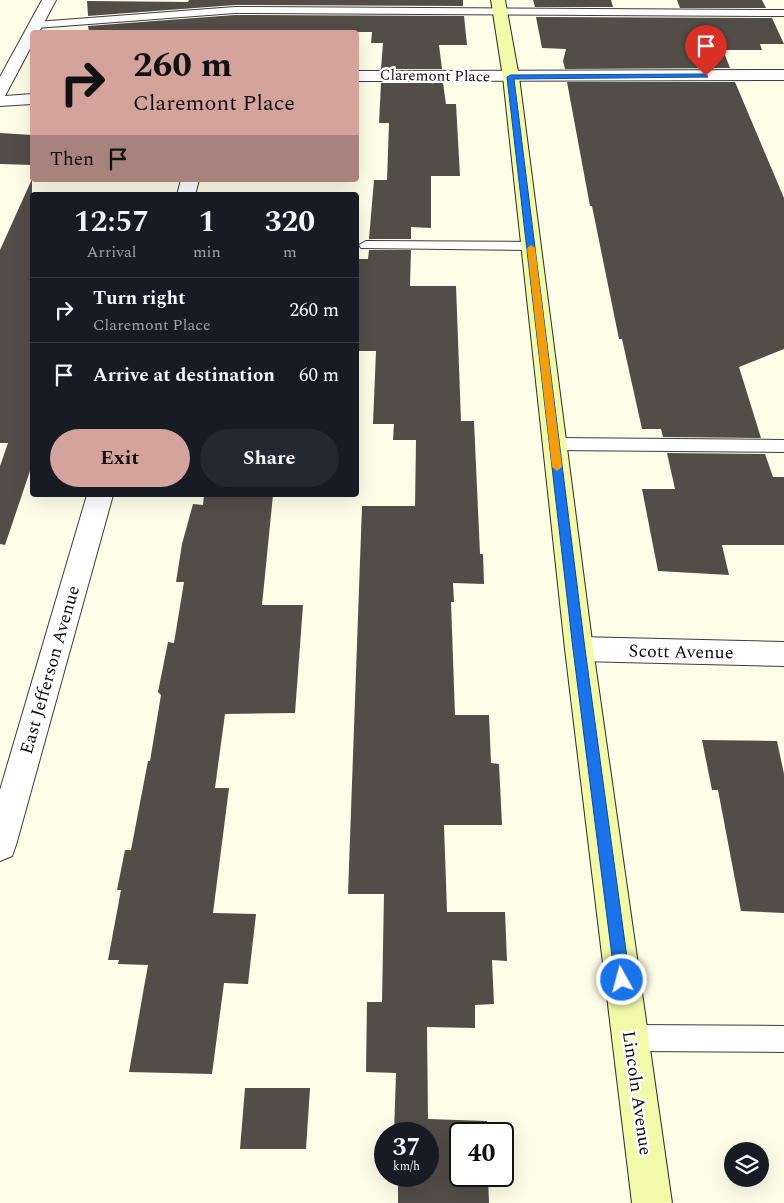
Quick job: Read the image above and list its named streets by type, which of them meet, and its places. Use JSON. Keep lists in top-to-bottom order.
{
  "streets": {
    "street": [
      "Claremont Place",
      "Scott Avenue",
      "East Jefferson Avenue",
      "Lincoln Avenue"
    ]
  },
  "crossings": [
    ["Claremont Place", "Lincoln Avenue"],
    ["Scott Avenue", "Lincoln Avenue"]
  ],
  "page": {
    "turn": ["260 m", "Claremont Place"],
    "then": "Then",
    "eta": [
      "12:57",
      "Arrival",
      "1",
      "min",
      "320",
      "m"
    ],
    "list": [
      {
        "name": "Turn right",
        "note": "Claremont Place",
        "value": "260 m"
      },
      {
        "name": "Arrive at destination",
        "value": "60 m"
      }
    ],
    "buttons": ["Exit", "Share"],
    "speed": "37 km/h",
    "limit": "40"
  }
}
